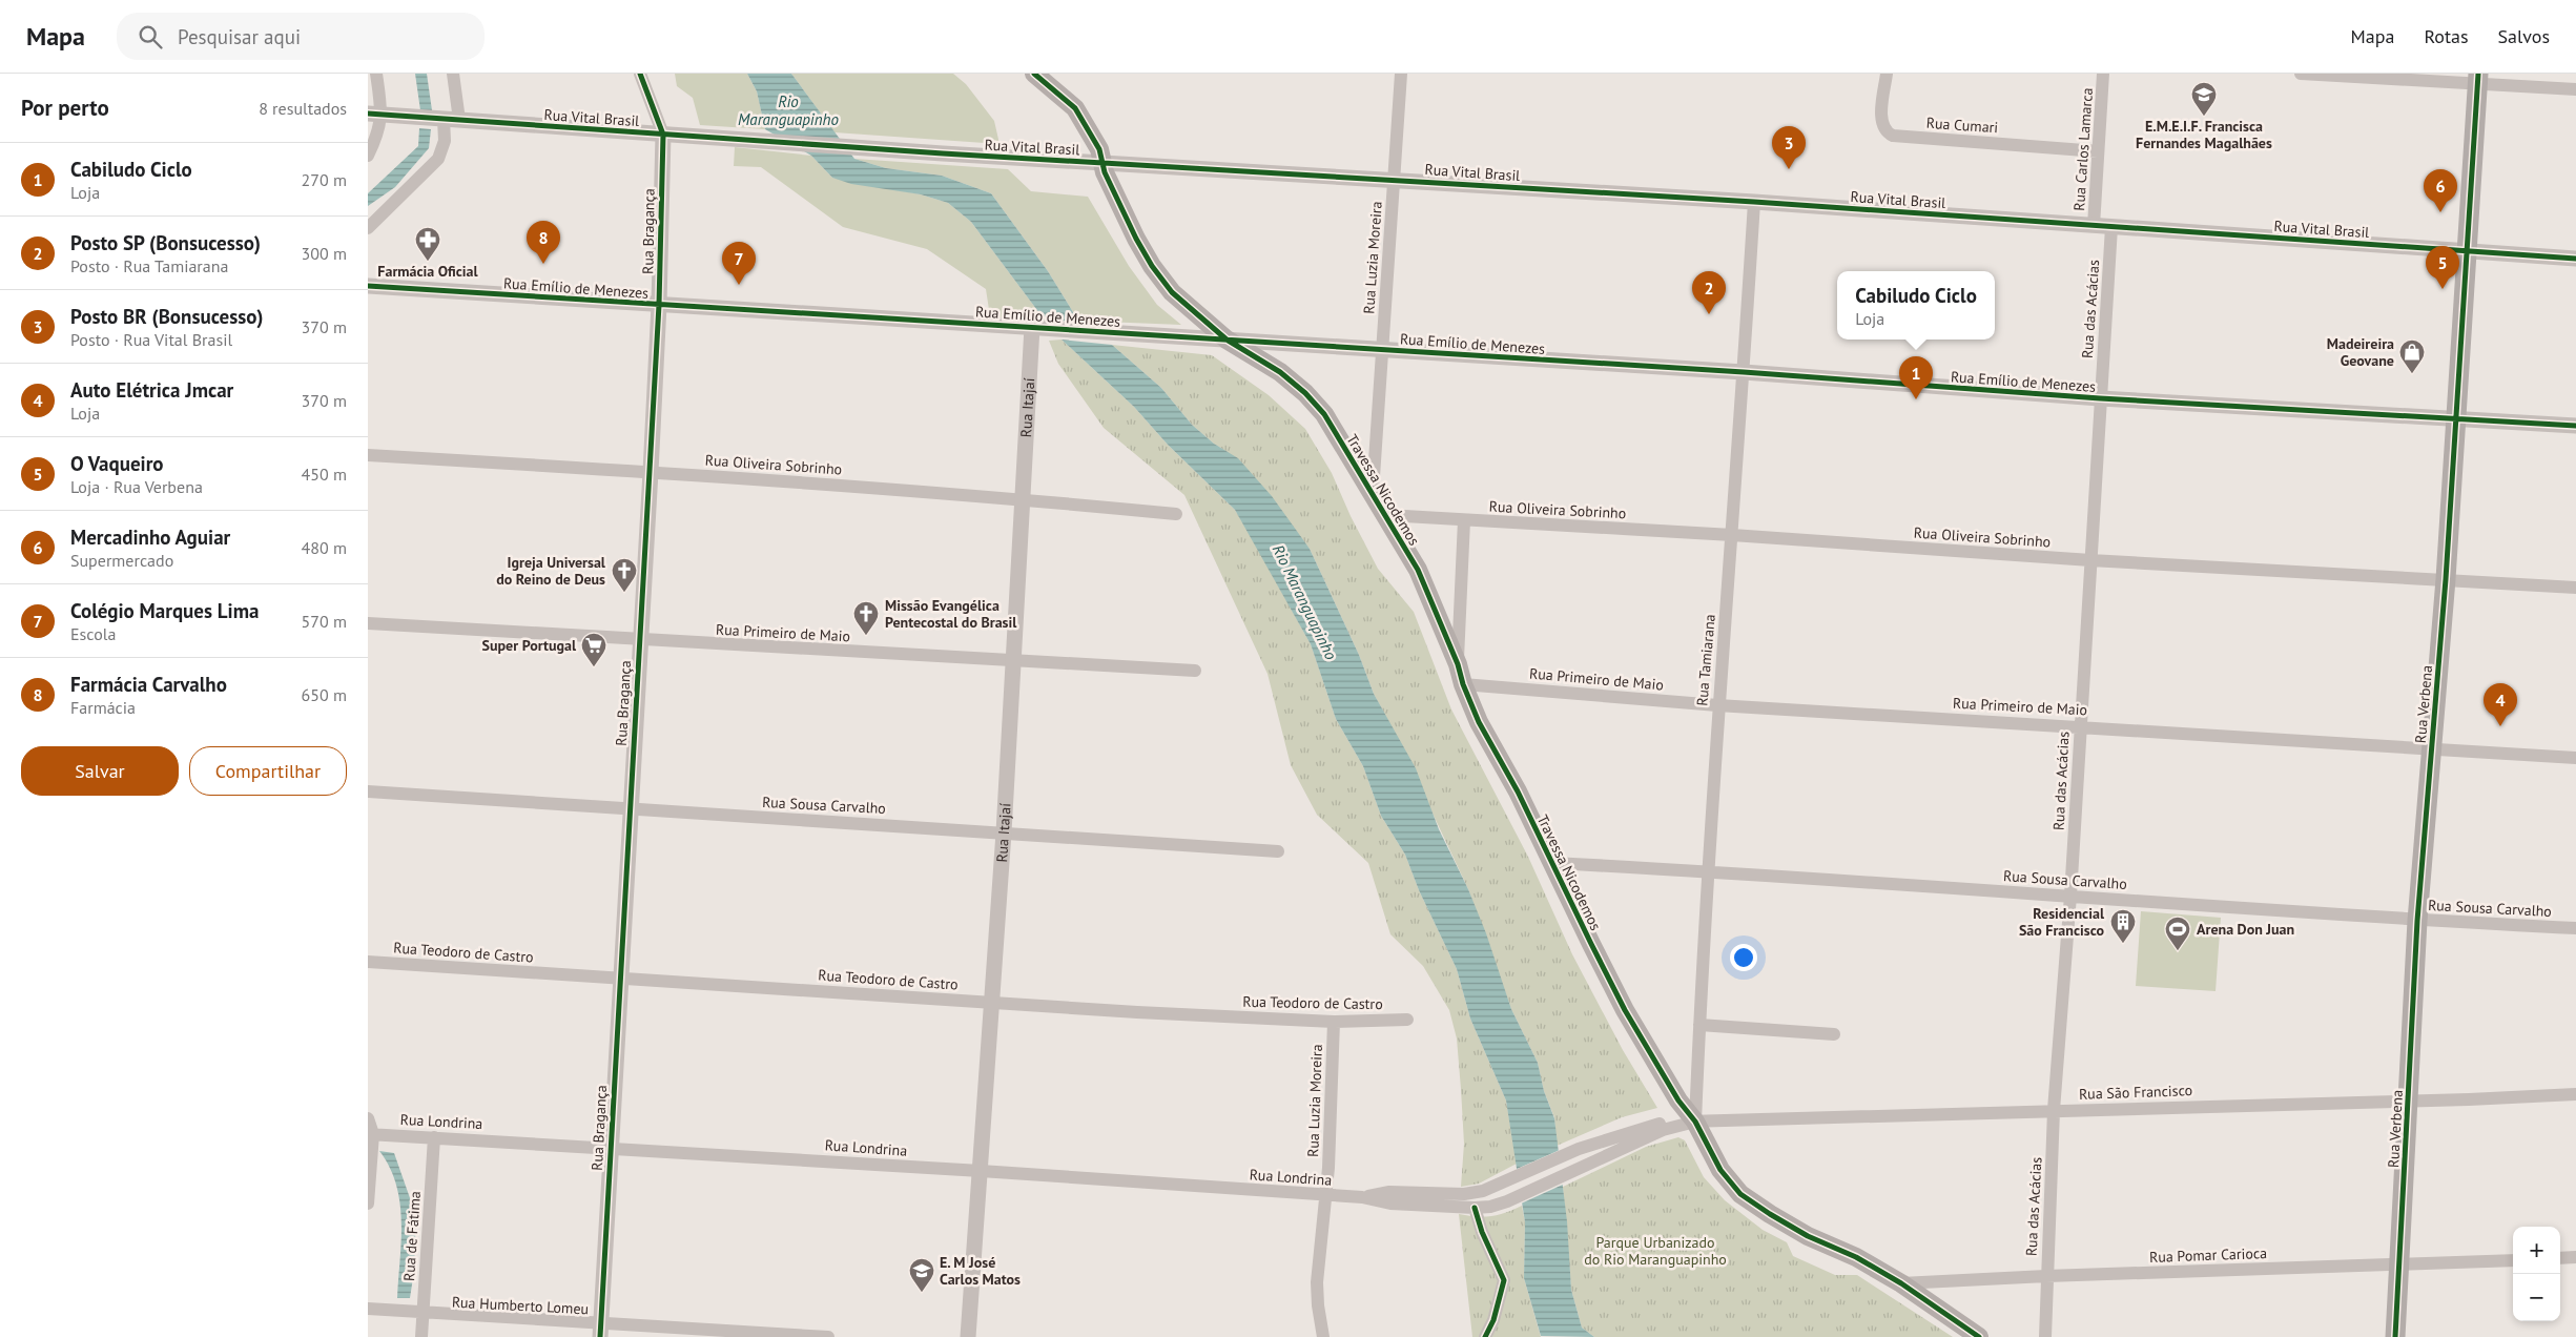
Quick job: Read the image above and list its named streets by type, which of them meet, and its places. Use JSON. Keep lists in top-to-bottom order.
{
  "streets": {
    "main road": ["Travessa Nicodemos", "Rua Verbena"],
    "street": [
      "Rua Vital Brasil",
      "Rua Cumari",
      "Rua Carlos Lamarca",
      "Rua Bragança",
      "Rua Luzia Moreira",
      "Rua Emílio de Menezes",
      "Rua das Acácias",
      "Rua Itajaí",
      "Rua Oliveira Sobrinho",
      "Rua Primeiro de Maio",
      "Rua Tamiarana",
      "Rua Sousa Carvalho",
      "Rua Teodoro de Castro",
      "Rua São Francisco",
      "Rua Londrina",
      "Rua de Fátima",
      "Rua Pomar Carioca",
      "Rua Humberto Lomeu"
    ]
  },
  "crossings": [
    ["Rua Vital Brasil", "Rua Carlos Lamarca"],
    ["Rua Vital Brasil", "Rua Bragança"],
    ["Rua Vital Brasil", "Rua Luzia Moreira"],
    ["Rua Vital Brasil", "Rua das Acácias"],
    ["Rua Vital Brasil", "Travessa Nicodemos"],
    ["Rua Vital Brasil", "Rua Tamiarana"],
    ["Rua Vital Brasil", "Rua Verbena"],
    ["Rua Cumari", "Rua Carlos Lamarca"],
    ["Rua Bragança", "Rua Emílio de Menezes"],
    ["Rua Bragança", "Rua Oliveira Sobrinho"],
    ["Rua Bragança", "Rua Primeiro de Maio"],
    ["Rua Bragança", "Rua Sousa Carvalho"],
    ["Rua Bragança", "Rua Teodoro de Castro"],
    ["Rua Bragança", "Rua Londrina"],
    ["Rua Bragança", "Rua Humberto Lomeu"],
    ["Rua Luzia Moreira", "Rua Emílio de Menezes"],
    ["Rua Luzia Moreira", "Travessa Nicodemos"],
    ["Rua Luzia Moreira", "Rua Teodoro de Castro"],
    ["Rua Luzia Moreira", "Rua Londrina"],
    ["Rua Emílio de Menezes", "Rua das Acácias"],
    ["Rua Emílio de Menezes", "Rua Itajaí"],
    ["Rua Emílio de Menezes", "Travessa Nicodemos"],
    ["Rua Emílio de Menezes", "Rua Tamiarana"],
    ["Rua Emílio de Menezes", "Rua Verbena"],
    ["Rua das Acácias", "Rua Oliveira Sobrinho"],
    ["Rua das Acácias", "Rua Primeiro de Maio"],
    ["Rua das Acácias", "Rua Sousa Carvalho"],
    ["Rua das Acácias", "Rua São Francisco"],
    ["Rua das Acácias", "Rua Pomar Carioca"],
    ["Rua Itajaí", "Rua Oliveira Sobrinho"],
    ["Rua Itajaí", "Rua Primeiro de Maio"],
    ["Rua Itajaí", "Rua Sousa Carvalho"],
    ["Rua Itajaí", "Rua Teodoro de Castro"],
    ["Rua Itajaí", "Rua Londrina"],
    ["Rua Oliveira Sobrinho", "Travessa Nicodemos"],
    ["Rua Oliveira Sobrinho", "Rua Tamiarana"],
    ["Rua Oliveira Sobrinho", "Rua Verbena"],
    ["Travessa Nicodemos", "Rua Primeiro de Maio"],
    ["Travessa Nicodemos", "Rua Tamiarana"],
    ["Travessa Nicodemos", "Rua Sousa Carvalho"],
    ["Travessa Nicodemos", "Rua São Francisco"],
    ["Travessa Nicodemos", "Rua Pomar Carioca"],
    ["Rua Primeiro de Maio", "Rua Tamiarana"],
    ["Rua Primeiro de Maio", "Rua Verbena"],
    ["Rua Tamiarana", "Rua Sousa Carvalho"],
    ["Rua Tamiarana", "Rua São Francisco"],
    ["Rua Verbena", "Rua Sousa Carvalho"],
    ["Rua Verbena", "Rua São Francisco"],
    ["Rua Verbena", "Rua Pomar Carioca"],
    ["Rua Londrina", "Rua de Fátima"],
    ["Rua de Fátima", "Rua Humberto Lomeu"]
  ],
  "water": ["Rio Maranguapinho"],
  "parks": ["Parque Urbanizado do Rio Maranguapinho"],
  "places": {
    "school or university": ["E.M.E.I.F. Francisca Fernandes Magalhães", "E. M José Carlos Matos"],
    "pharmacy": ["Farmácia Oficial"],
    "shop": ["Madeireira Geovane"],
    "church": ["Igreja Universal do Reino de Deus", "Missão Evangélica Pentecostal do Brasil"],
    "supermarket": ["Super Portugal"],
    "building": ["Residencial São Francisco"],
    "sports": ["Arena Don Juan"]
  },
  "page": {
    "header": "Mapa",
    "search": "Pesquisar aqui",
    "nav": ["Mapa", "Rotas", "Salvos"],
    "heading": ["Por perto", "8 resultados"],
    "pins": [
      "3",
      "6",
      "8",
      "7",
      "5",
      "2",
      "1",
      "4"
    ],
    "list": [
      {
        "mark": "1",
        "name": "Cabiludo Ciclo",
        "note": "Loja",
        "value": "270 m"
      },
      {
        "mark": "2",
        "name": "Posto SP (Bonsucesso)",
        "note": "Posto · Rua Tamiarana",
        "value": "300 m"
      },
      {
        "mark": "3",
        "name": "Posto BR (Bonsucesso)",
        "note": "Posto · Rua Vital Brasil",
        "value": "370 m"
      },
      {
        "mark": "4",
        "name": "Auto Elétrica Jmcar",
        "note": "Loja",
        "value": "370 m"
      },
      {
        "mark": "5",
        "name": "O Vaqueiro",
        "note": "Loja · Rua Verbena",
        "value": "450 m"
      },
      {
        "mark": "6",
        "name": "Mercadinho Aguiar",
        "note": "Supermercado",
        "value": "480 m"
      },
      {
        "mark": "7",
        "name": "Colégio Marques Lima",
        "note": "Escola",
        "value": "570 m"
      },
      {
        "mark": "8",
        "name": "Farmácia Carvalho",
        "note": "Farmácia",
        "value": "650 m"
      }
    ],
    "popup": ["Cabiludo Ciclo", "Loja"],
    "buttons": ["Salvar", "Compartilhar"],
    "map_buttons": ["+", "−"]
  }
}
